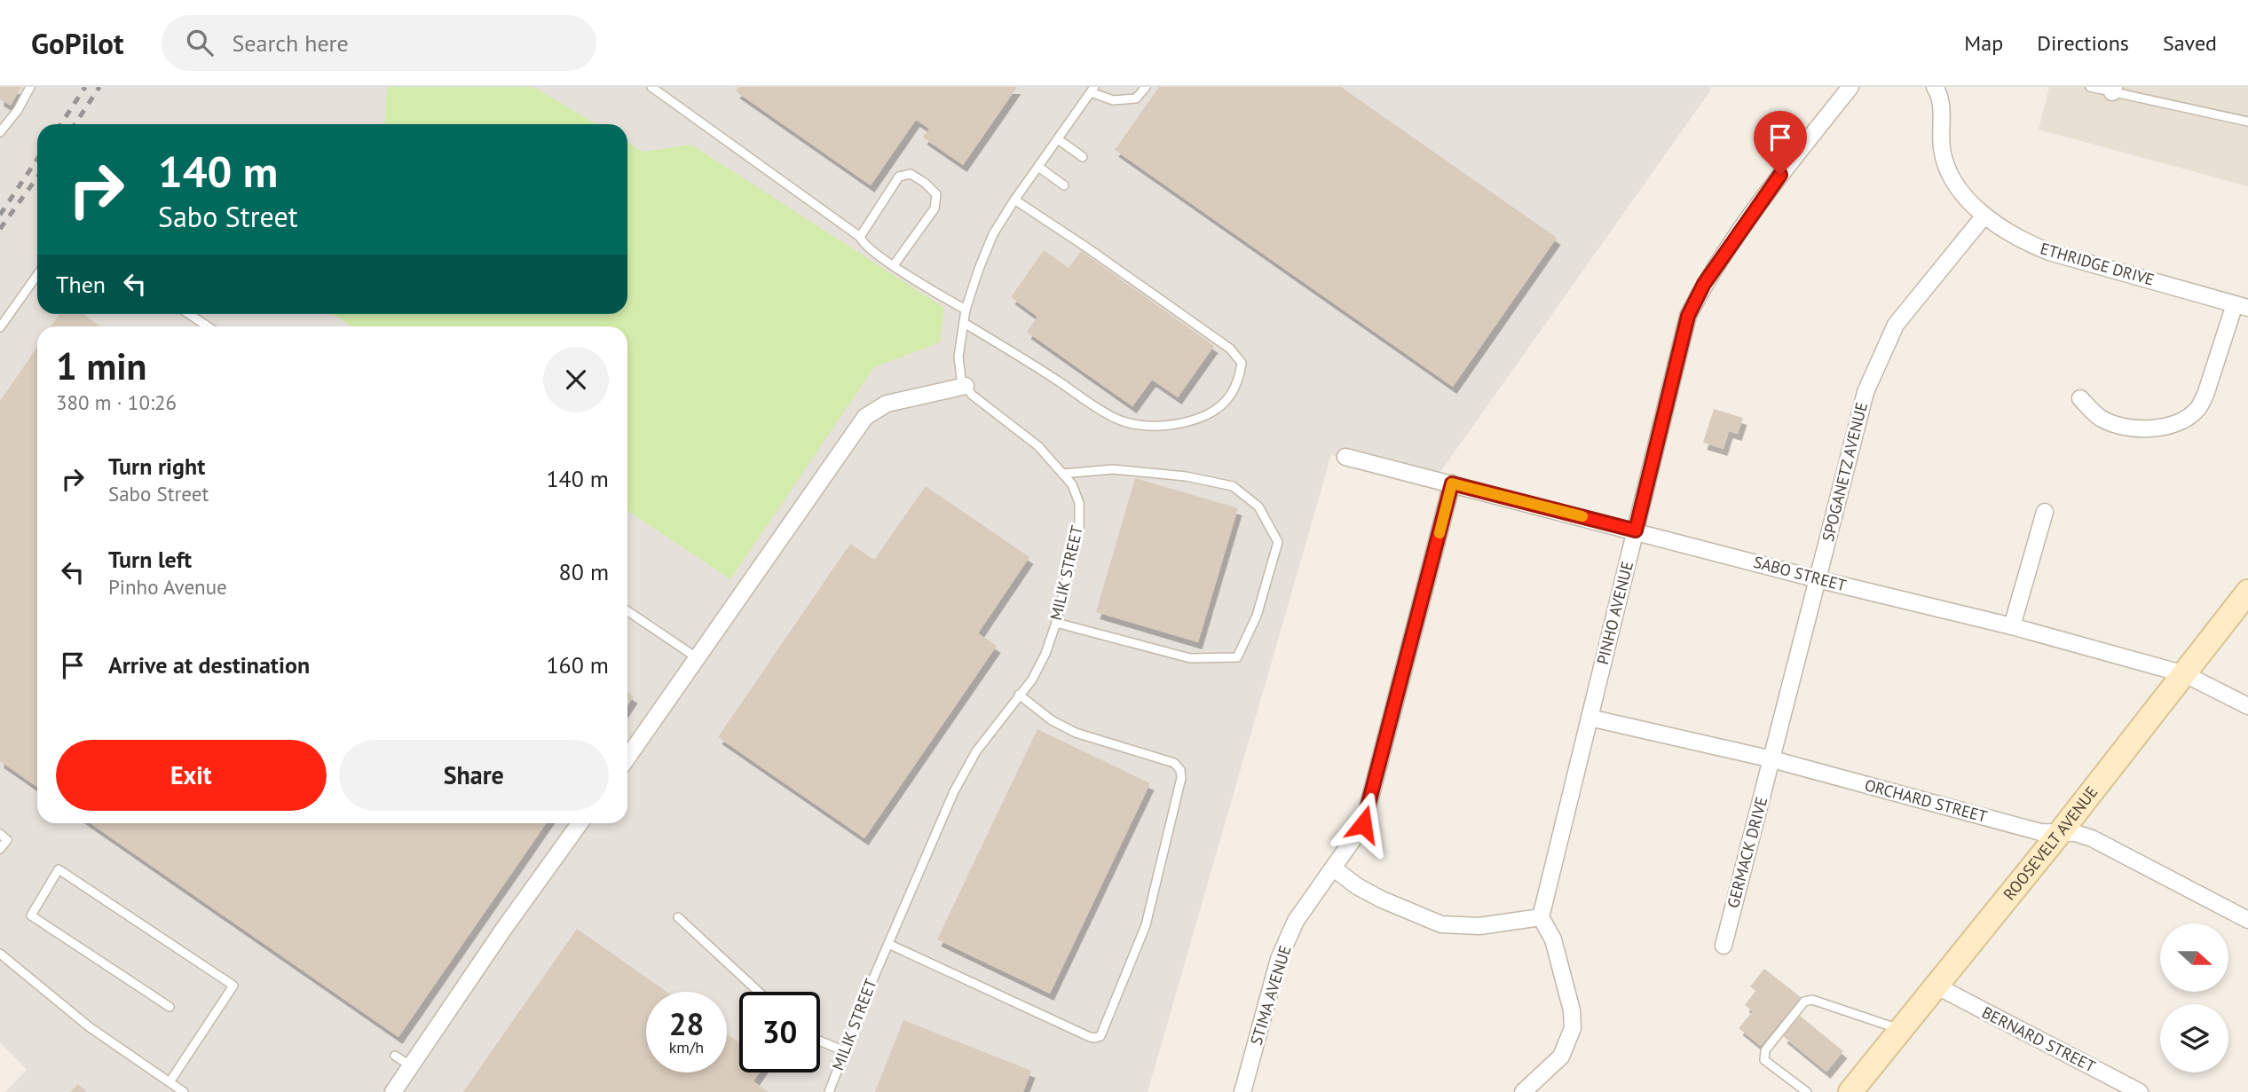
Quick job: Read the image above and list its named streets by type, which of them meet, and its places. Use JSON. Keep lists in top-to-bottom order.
{
  "streets": {
    "main road": ["ROOSEVELT AVENUE"],
    "street": [
      "ETHRIDGE DRIVE",
      "SPOGANETZ AVENUE",
      "SABO STREET",
      "PINHO AVENUE",
      "ORCHARD STREET",
      "GERMACK DRIVE",
      "STIMA AVENUE",
      "BERNARD STREET"
    ],
    "lane": ["MILIK STREET"]
  },
  "crossings": [
    ["ETHRIDGE DRIVE", "SPOGANETZ AVENUE"],
    ["SPOGANETZ AVENUE", "SABO STREET"],
    ["SPOGANETZ AVENUE", "ORCHARD STREET"],
    ["SPOGANETZ AVENUE", "GERMACK DRIVE"],
    ["SABO STREET", "PINHO AVENUE"],
    ["SABO STREET", "ROOSEVELT AVENUE"],
    ["SABO STREET", "STIMA AVENUE"],
    ["PINHO AVENUE", "ORCHARD STREET"],
    ["ORCHARD STREET", "ROOSEVELT AVENUE"],
    ["ORCHARD STREET", "GERMACK DRIVE"],
    ["ROOSEVELT AVENUE", "BERNARD STREET"]
  ],
  "north": "right",
  "page": {
    "header": "GoPilot",
    "search": "Search here",
    "nav": ["Map", "Directions", "Saved"],
    "turn": ["140 m", "Sabo Street"],
    "then": "Then",
    "heading": ["1 min", "380 m · 10:26"],
    "list": [
      {
        "name": "Turn right",
        "note": "Sabo Street",
        "value": "140 m"
      },
      {
        "name": "Turn left",
        "note": "Pinho Avenue",
        "value": "80 m"
      },
      {
        "name": "Arrive at destination",
        "value": "160 m"
      }
    ],
    "buttons": ["Exit", "Share"],
    "speed": "28 km/h",
    "limit": "30"
  }
}
